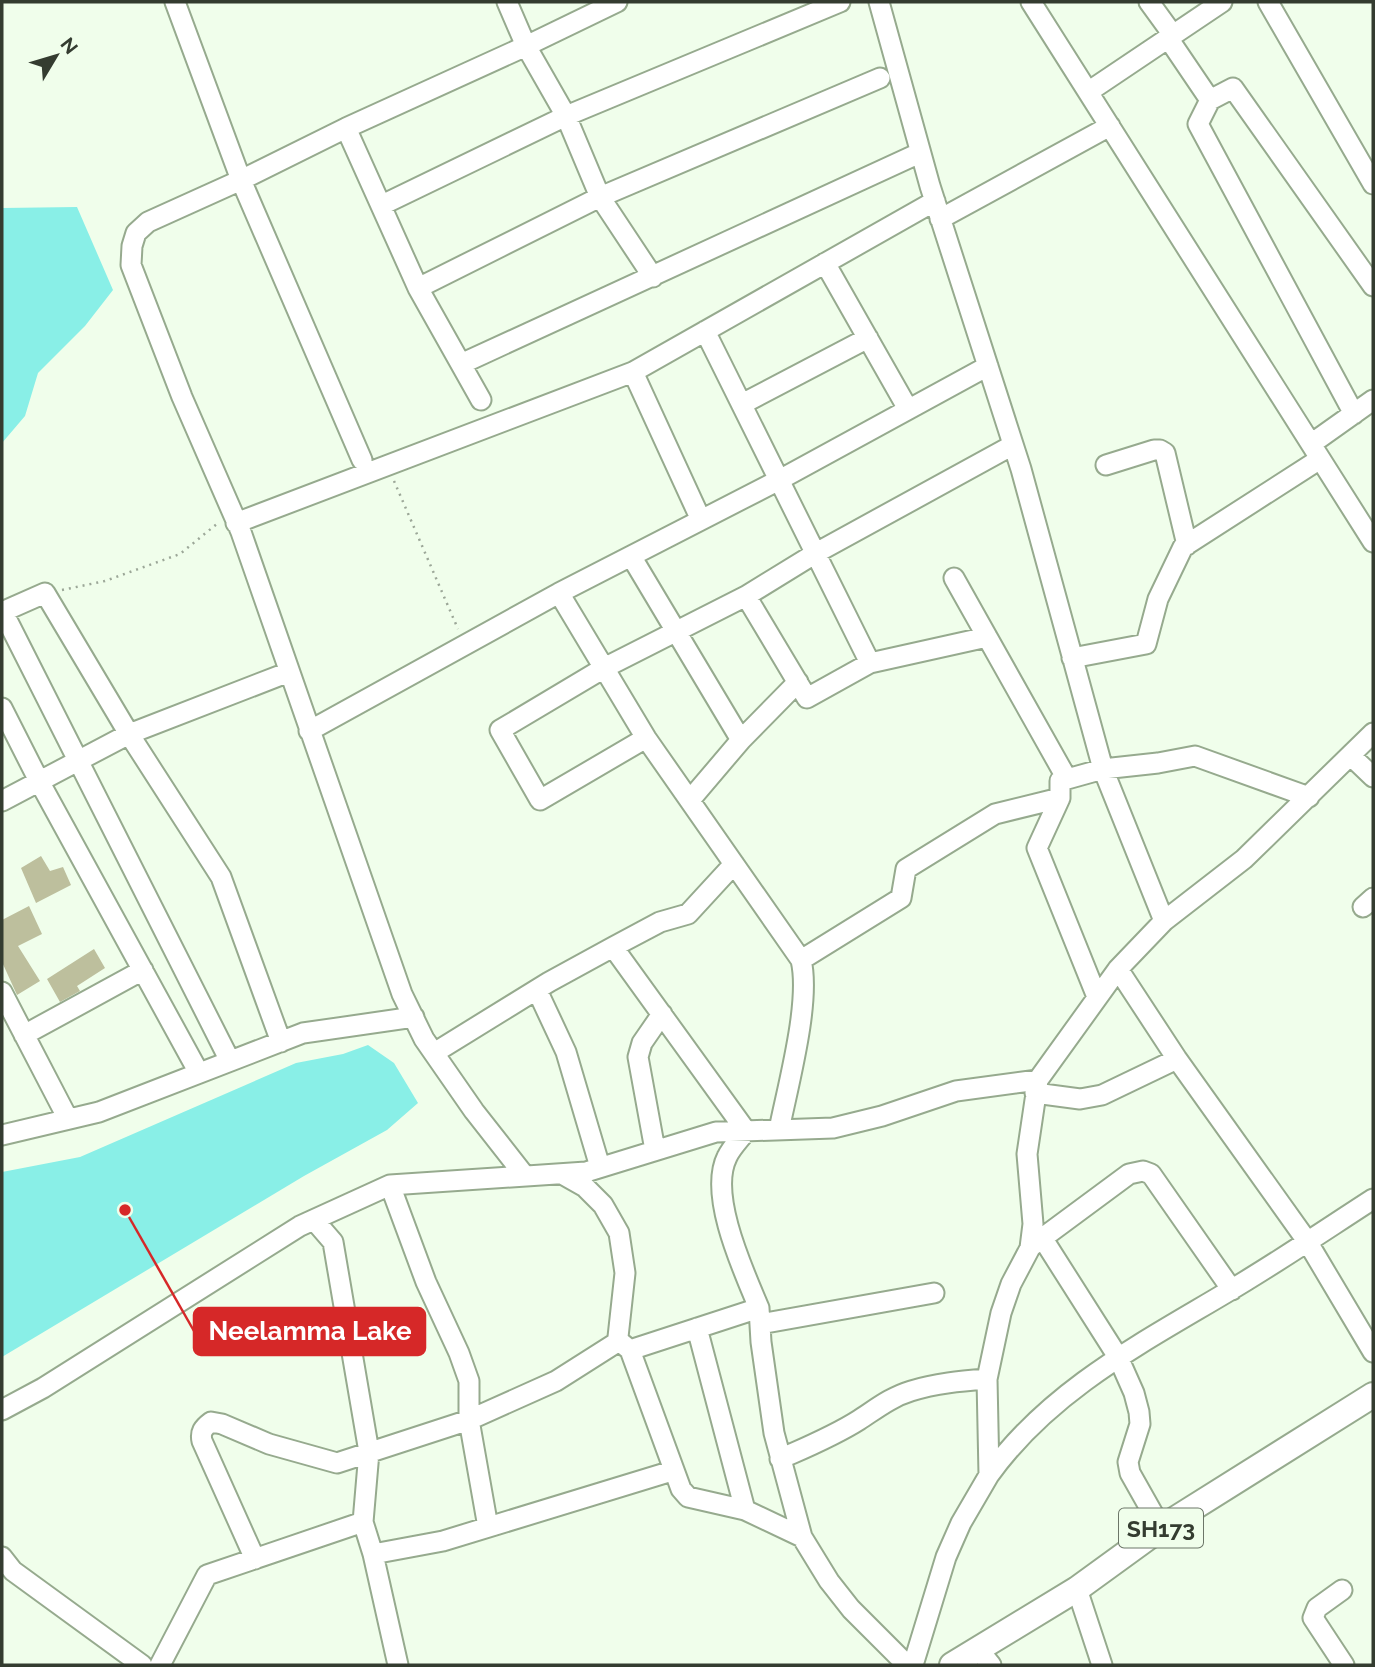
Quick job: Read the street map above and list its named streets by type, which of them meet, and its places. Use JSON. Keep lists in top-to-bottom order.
{
  "streets": {
    "main road": ["SH173"]
  },
  "places": ["Neelamma Lake"],
  "north": "top right"
}
